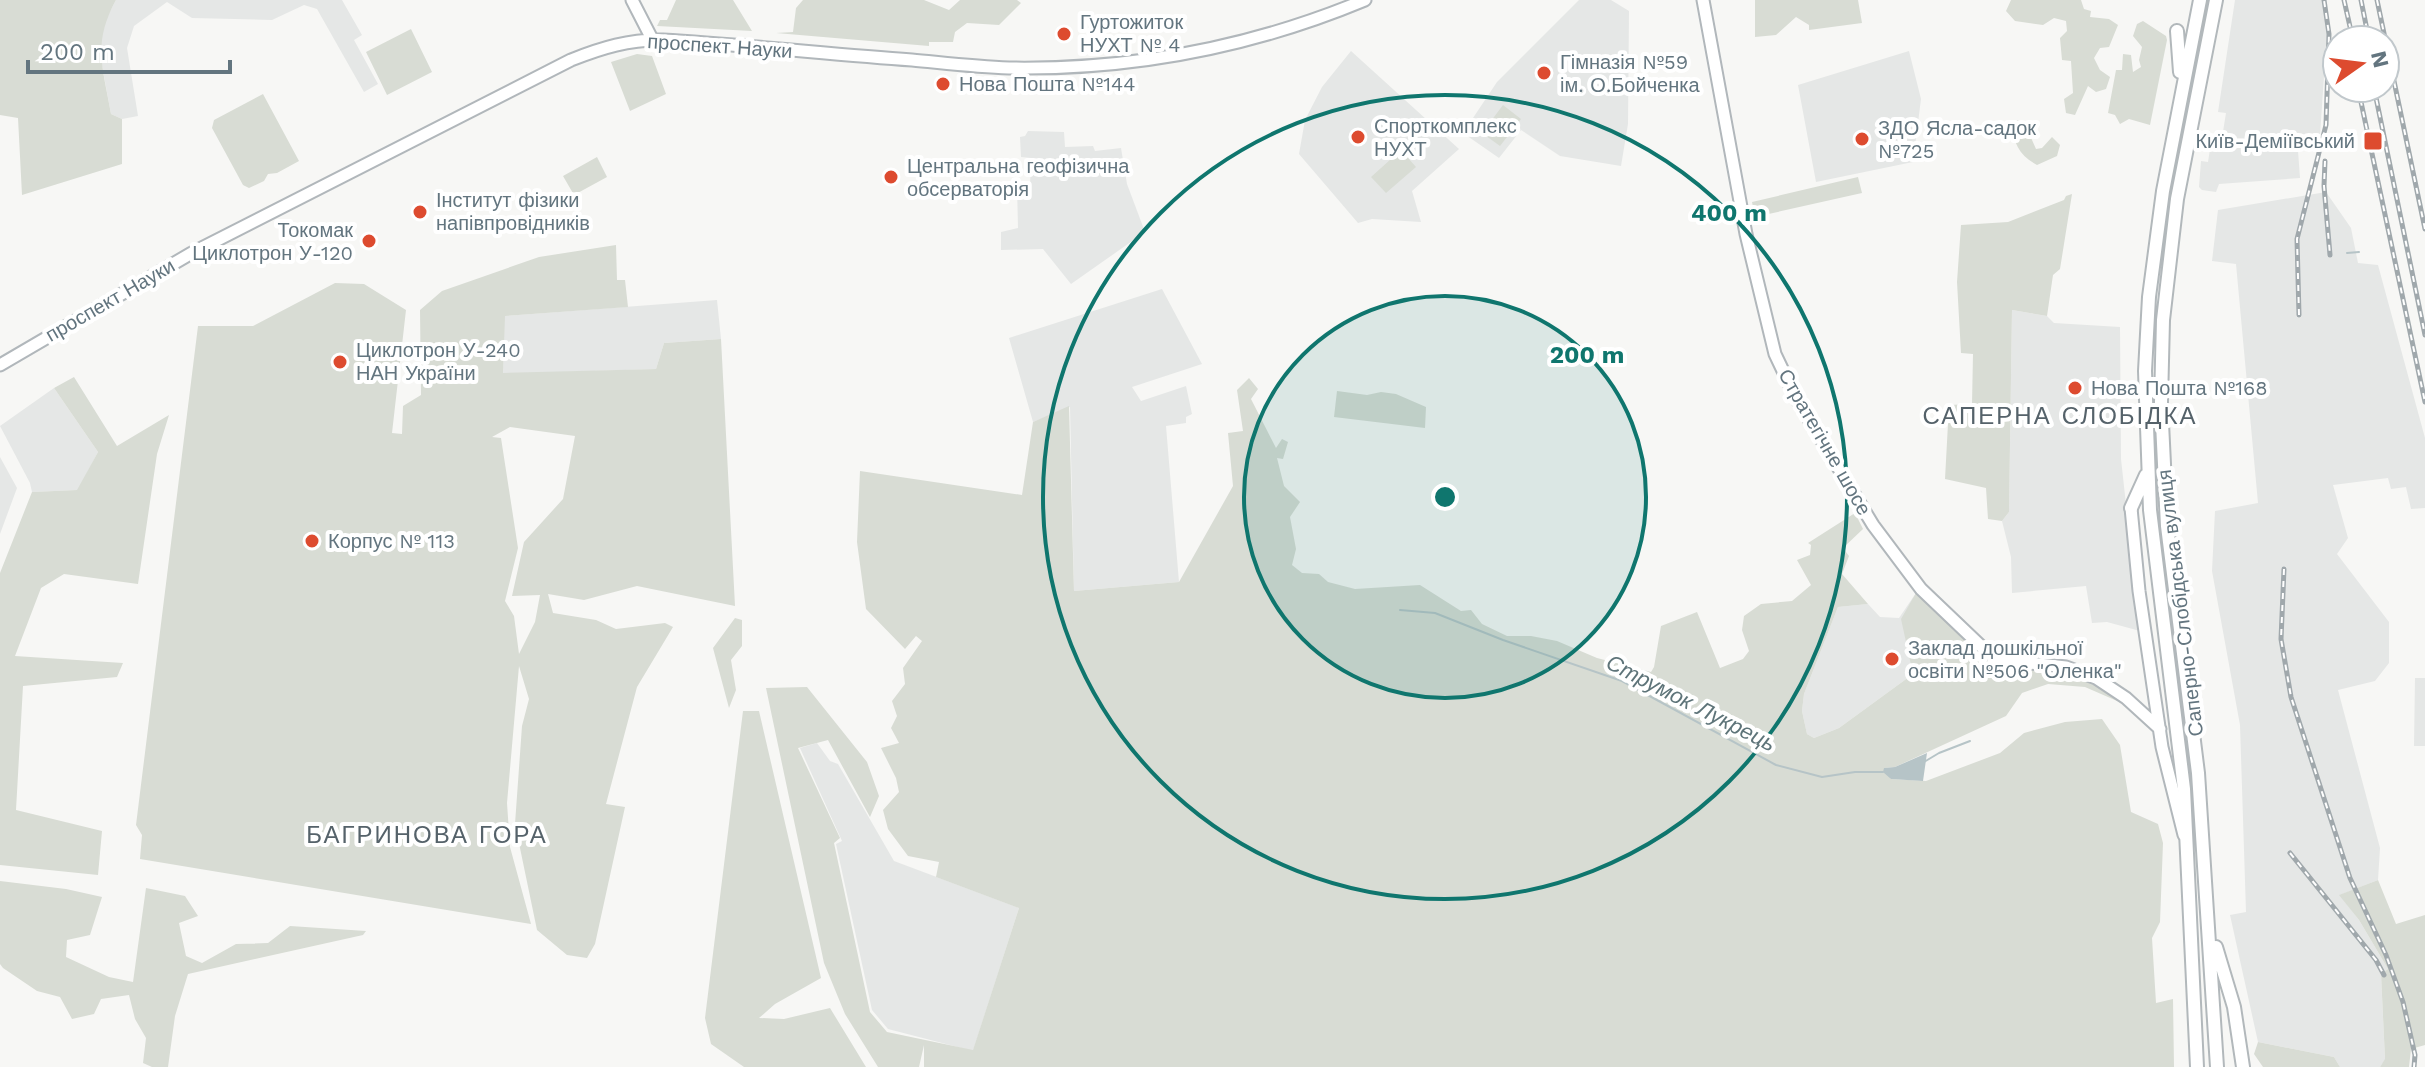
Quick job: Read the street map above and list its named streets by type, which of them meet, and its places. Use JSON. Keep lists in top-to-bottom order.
{
  "streets": {
    "main road": ["проспект Науки", "Стратегічне шосе", "Саперно-Слобідська вулиця"]
  },
  "crossings": [
    ["Стратегічне шосе", "Саперно-Слобідська вулиця"]
  ],
  "districts": ["САПЕРНА СЛОБІДКА", "БАГРИНОВА ГОРА"],
  "water": ["Струмок Лукрець"],
  "places": {
    "other": [
      "Гуртожиток НУХТ № 4",
      "Гімназія №59 ім. О.Бойченка",
      "Нова Пошта №144",
      "Спорткомплекс НУХТ",
      "ЗДО Ясла-садок №725",
      "Центральна геофізична обсерваторія",
      "Інститут фізики напівпровідників",
      "Токомак Циклотрон У-120",
      "Циклотрон У-240 НАН України",
      "Нова Пошта №168",
      "Корпус № 113",
      "Заклад дошкільної освіти №506 \"Оленка\""
    ],
    "transit": ["Київ-Деміївський"]
  },
  "scale_bar": "200 m",
  "north": "right",
  "rings": ["400 m", "200 m"]
}
